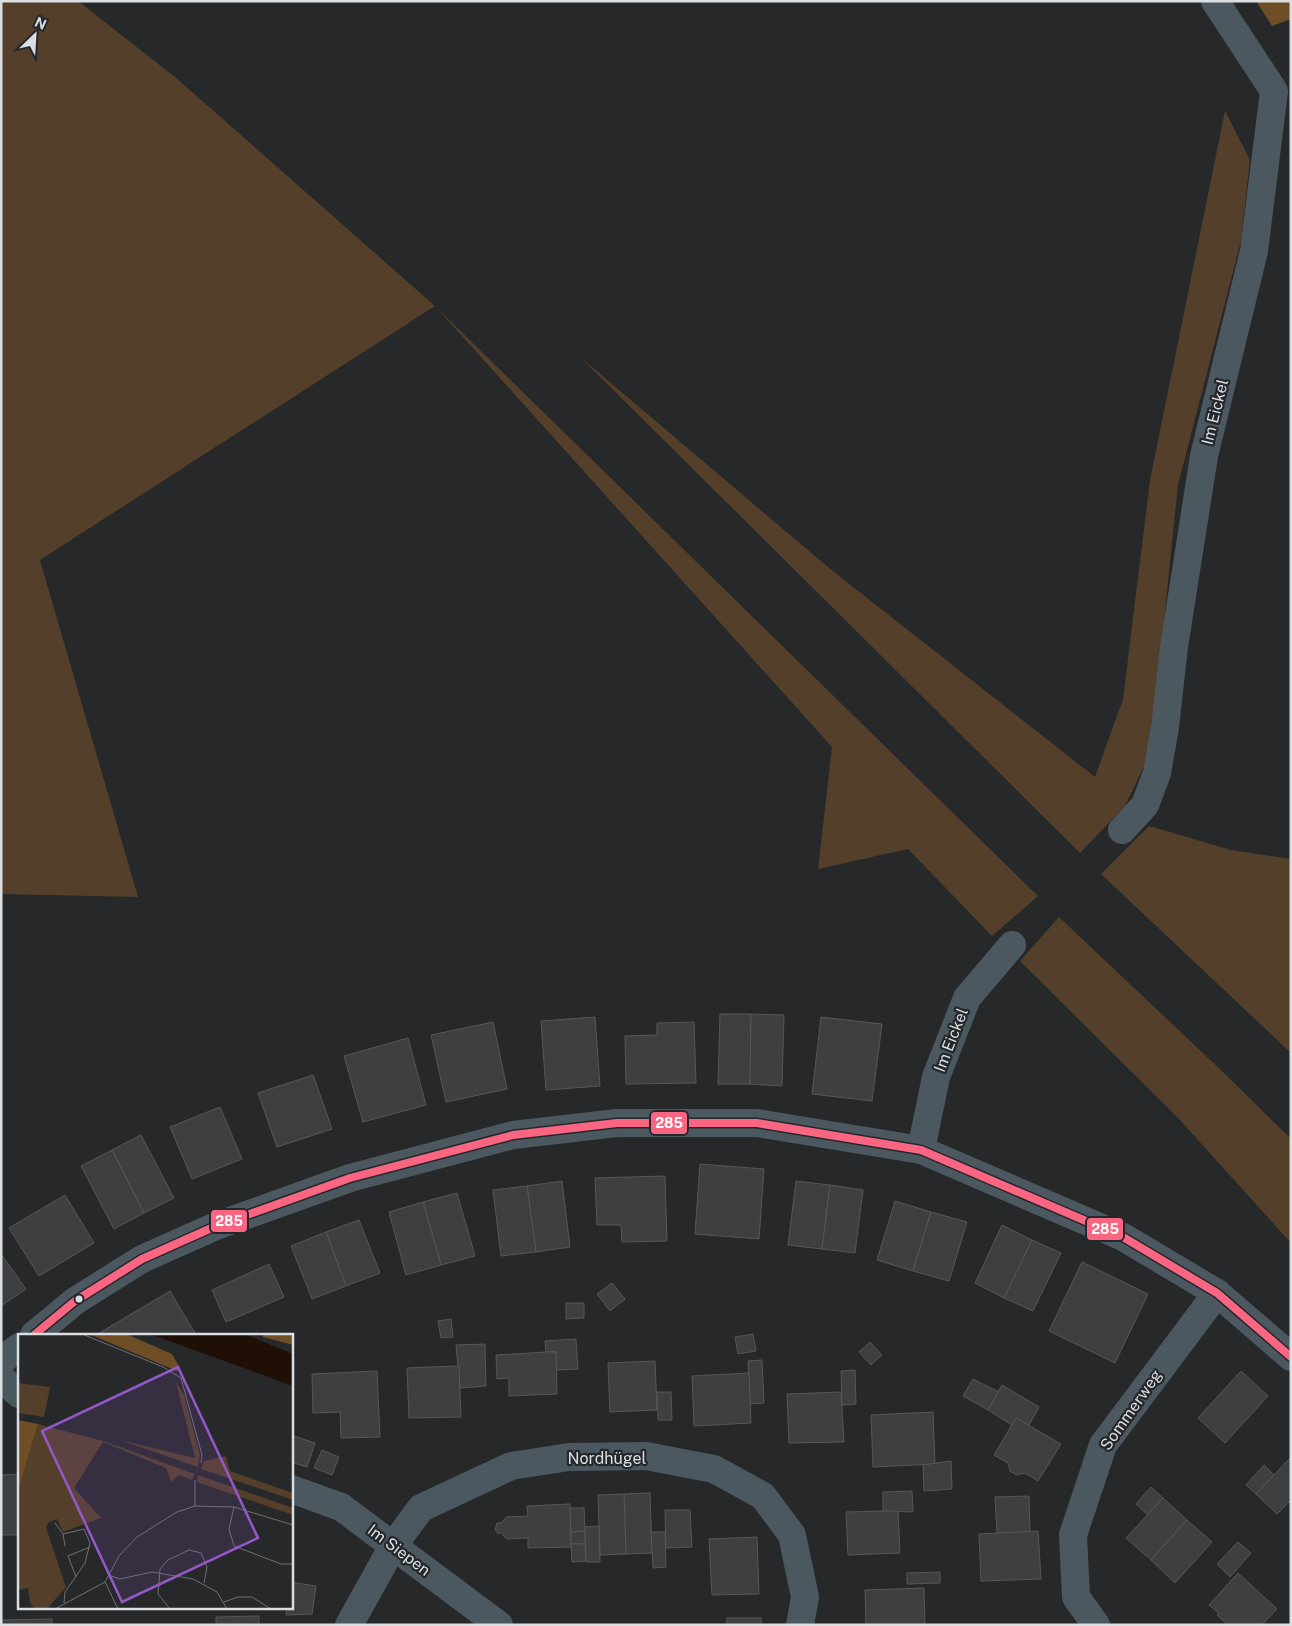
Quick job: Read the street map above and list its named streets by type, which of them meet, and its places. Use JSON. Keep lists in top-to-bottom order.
{
  "streets": {
    "street": [
      "Im Eickel",
      "Sommerweg",
      "Nordhügel",
      "Im Siepen"
    ]
  },
  "crossings": [
    ["Nordhügel", "Im Siepen"]
  ],
  "lines": ["transit line 285"],
  "north": "top right"
}
